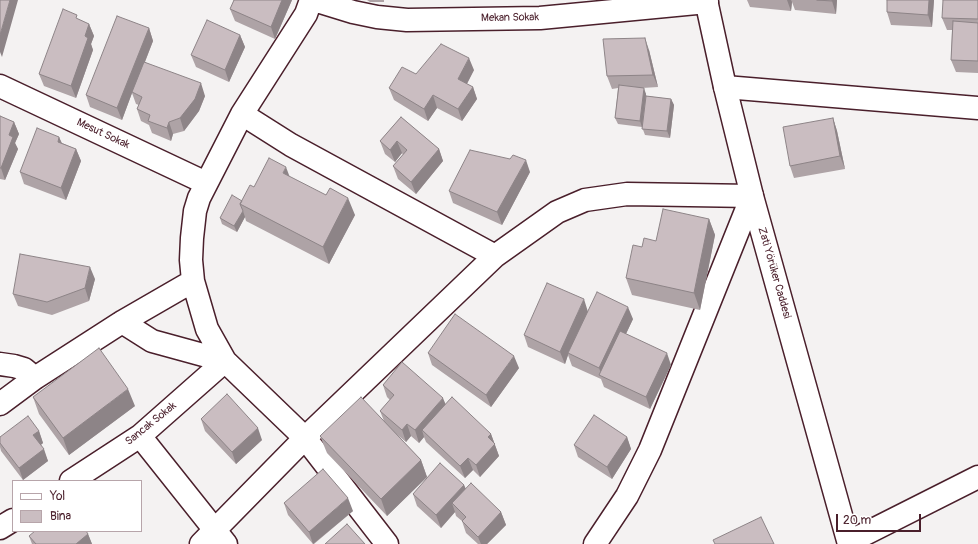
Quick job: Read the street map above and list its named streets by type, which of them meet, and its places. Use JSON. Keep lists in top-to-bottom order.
{
  "streets": {
    "street": [
      "Mekan Sokak",
      "Mesut Sokak",
      "Zati Yörüker Caddesi",
      "Sancak Sokak"
    ]
  },
  "crossings": [
    ["Mekan Sokak", "Zati Yörüker Caddesi"]
  ],
  "legend": ["Yol", "Bina"],
  "scale_bar": "20 m"
}
